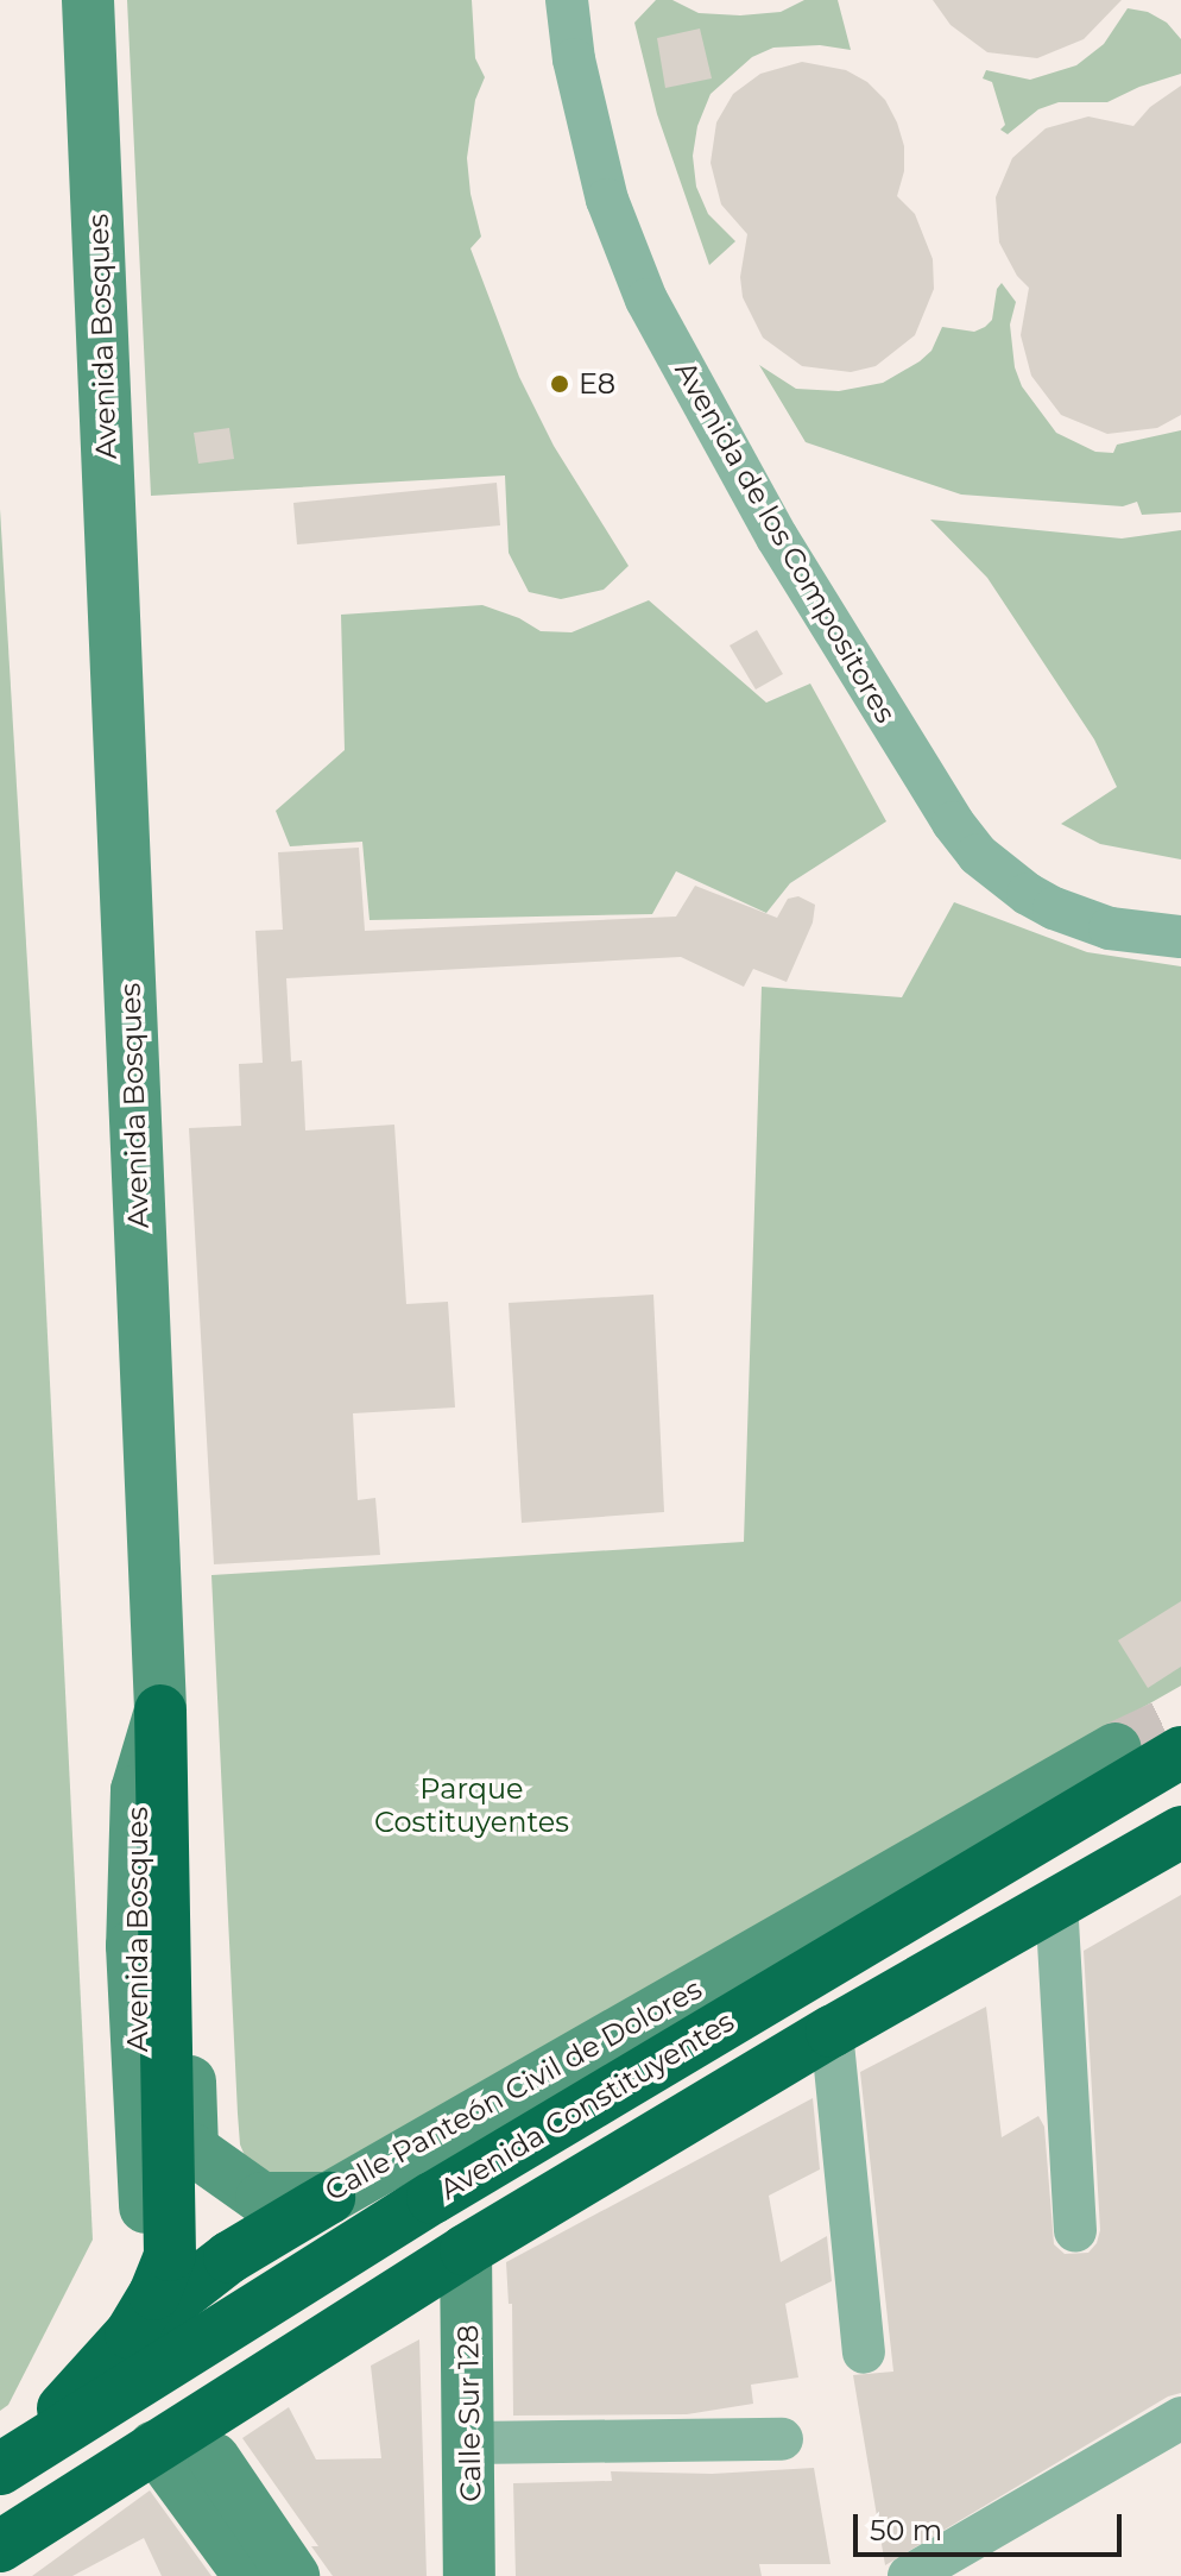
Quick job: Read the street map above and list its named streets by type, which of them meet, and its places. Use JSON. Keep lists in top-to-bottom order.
{
  "streets": {
    "highway": ["Avenida Constituyentes"],
    "street": [
      "Avenida Bosques",
      "Avenida de los Compositores",
      "Calle Panteón Civil de Dolores",
      "Calle Sur 128"
    ]
  },
  "parks": ["Parque Costituyentes"],
  "places": ["E8"],
  "scale_bar": "50 m"
}
